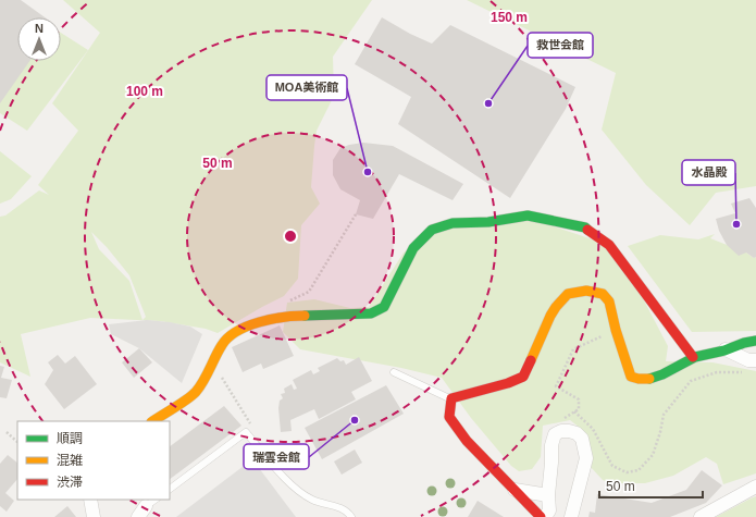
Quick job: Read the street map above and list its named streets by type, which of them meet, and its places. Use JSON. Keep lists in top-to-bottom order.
{
  "places": [
    "救世会館",
    "MOA美術館",
    "水晶殿",
    "瑞雲会館"
  ],
  "legend": ["順調", "混雑", "渋滞"],
  "scale_bar": "50 m",
  "north": "top",
  "rings": ["150 m", "100 m", "50 m"]
}
